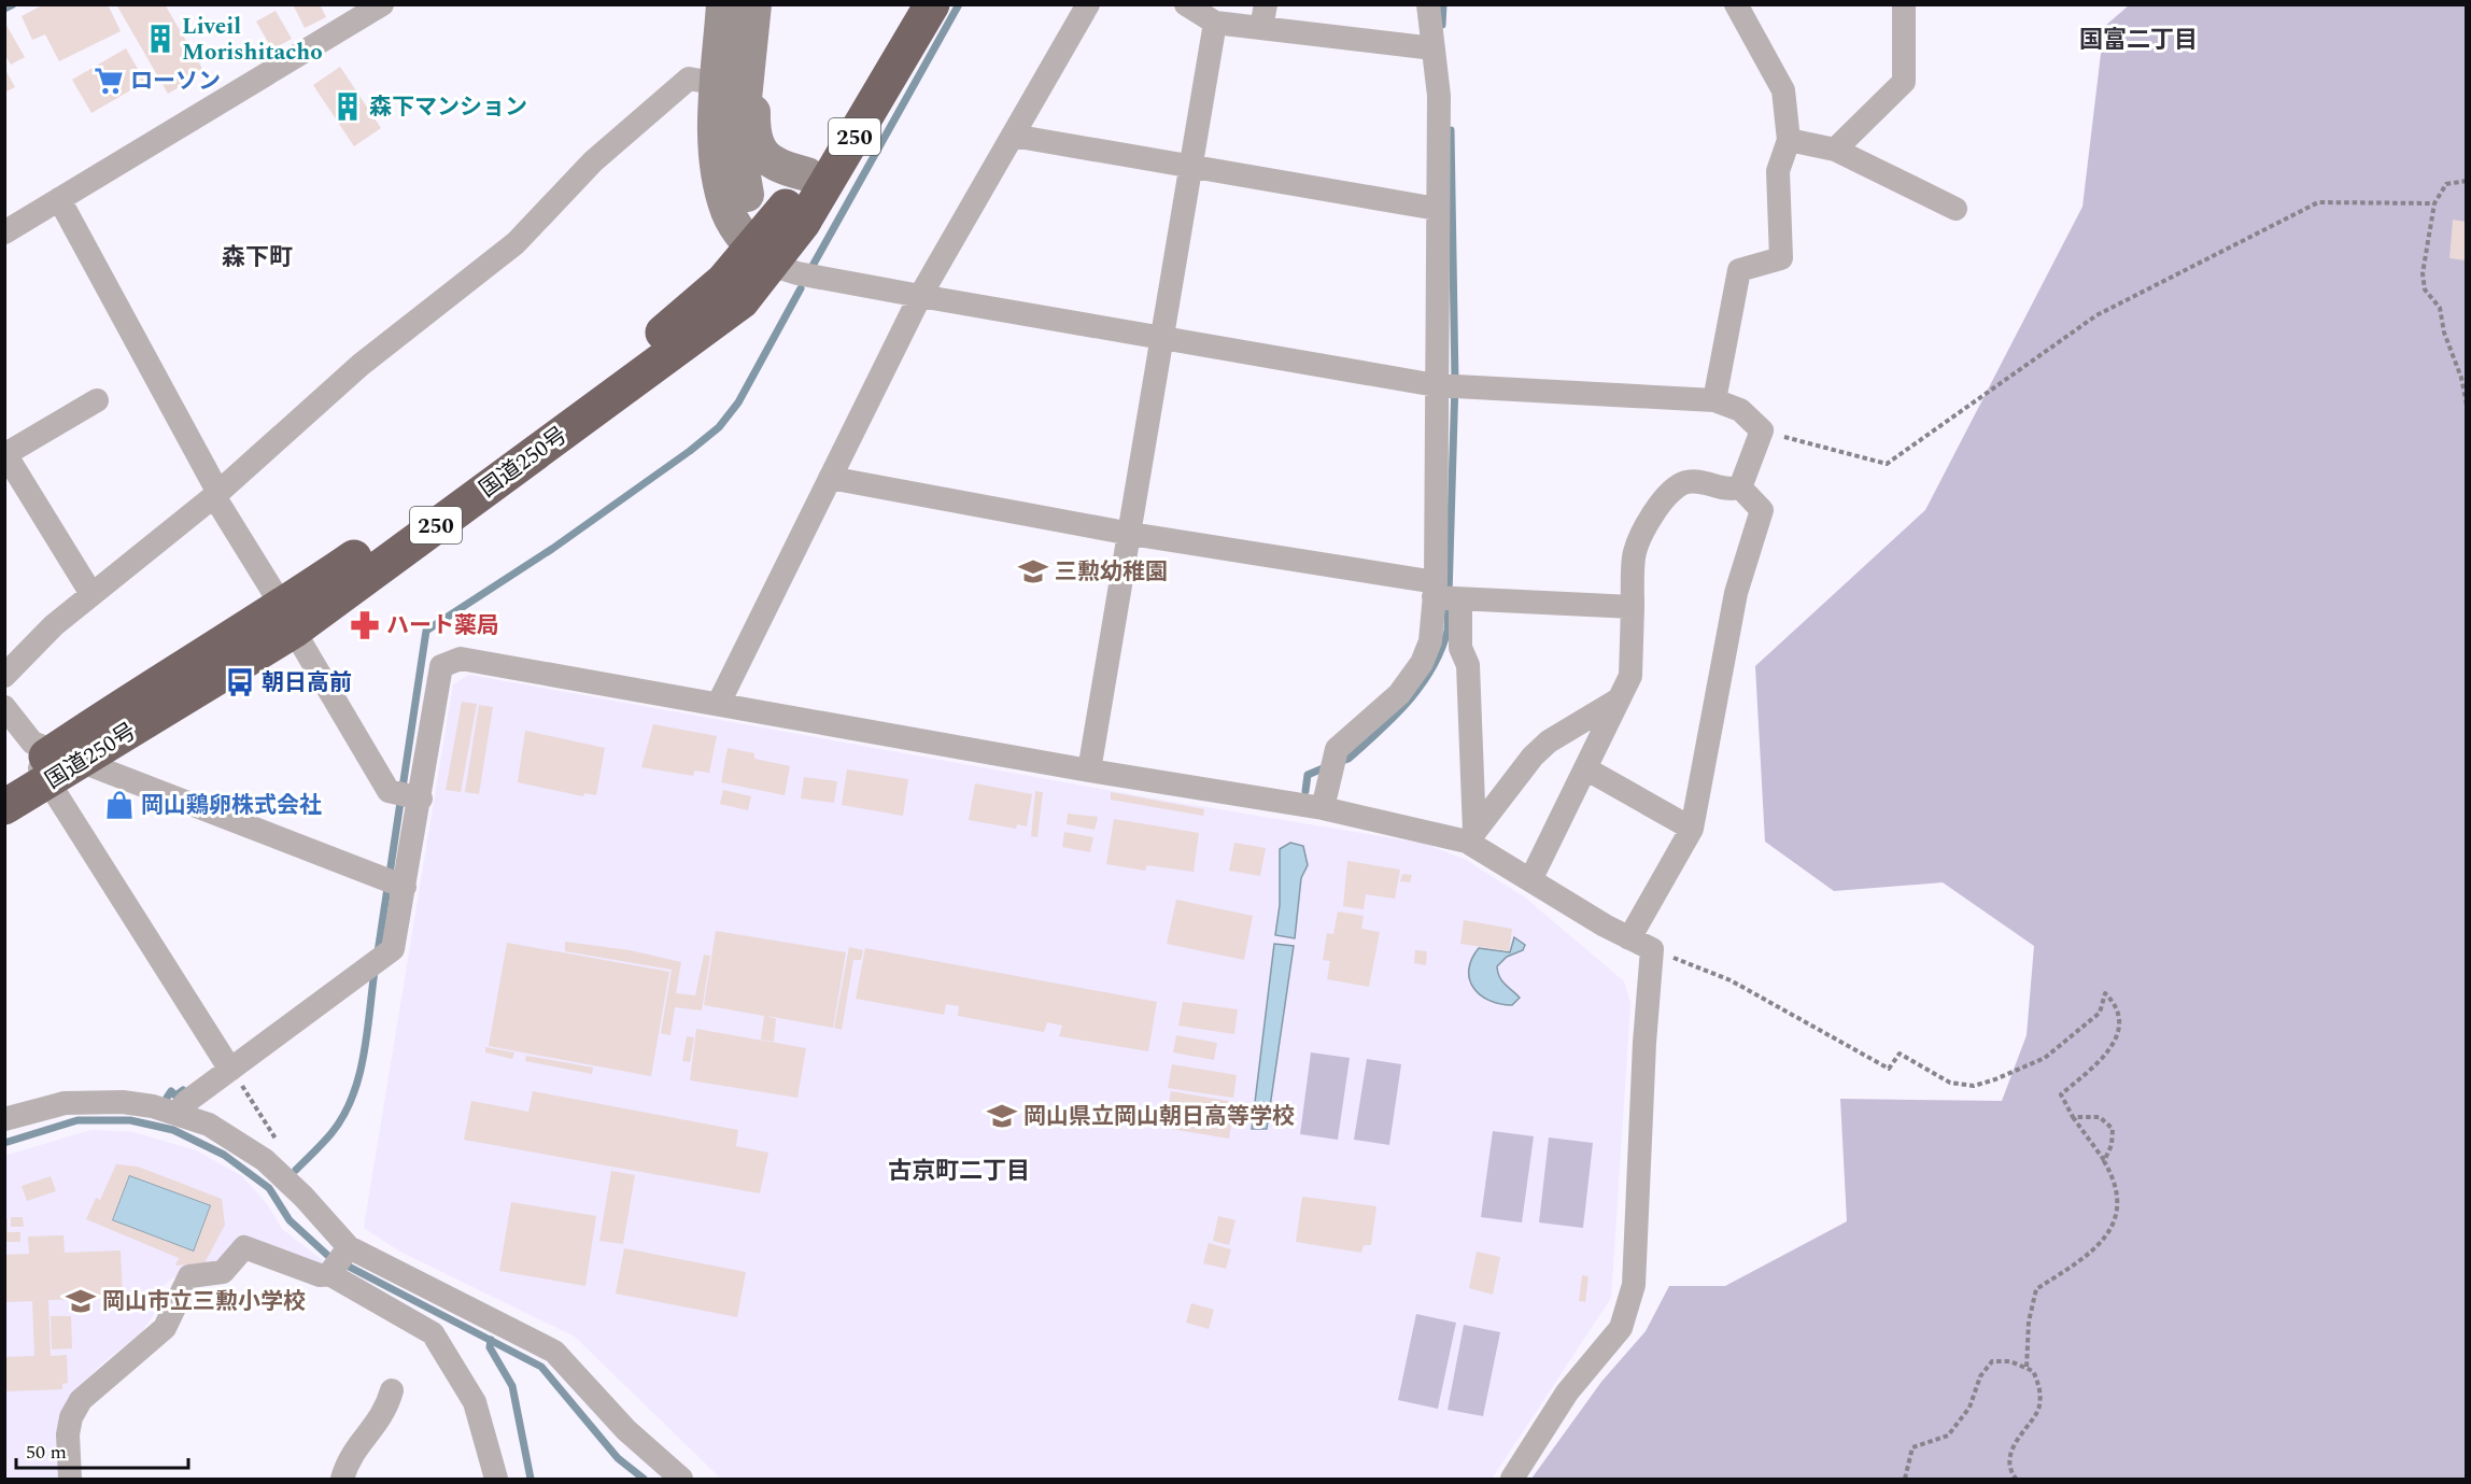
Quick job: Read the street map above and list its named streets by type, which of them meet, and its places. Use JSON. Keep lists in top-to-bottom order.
{
  "streets": {
    "highway": ["250", "国道250号"]
  },
  "districts": ["国富二丁目", "森下町", "古京町二丁目"],
  "places": {
    "building": ["Liveil Morishitacho", "森下マンション"],
    "supermarket": ["ローソン"],
    "school or university": ["三勲幼稚園", "岡山県立岡山朝日高等学校", "岡山市立三勲小学校"],
    "pharmacy": ["ハート薬局"],
    "bus stop": ["朝日高前"],
    "shop": ["岡山鶏卵株式会社"]
  },
  "scale_bar": "50 m"
}
